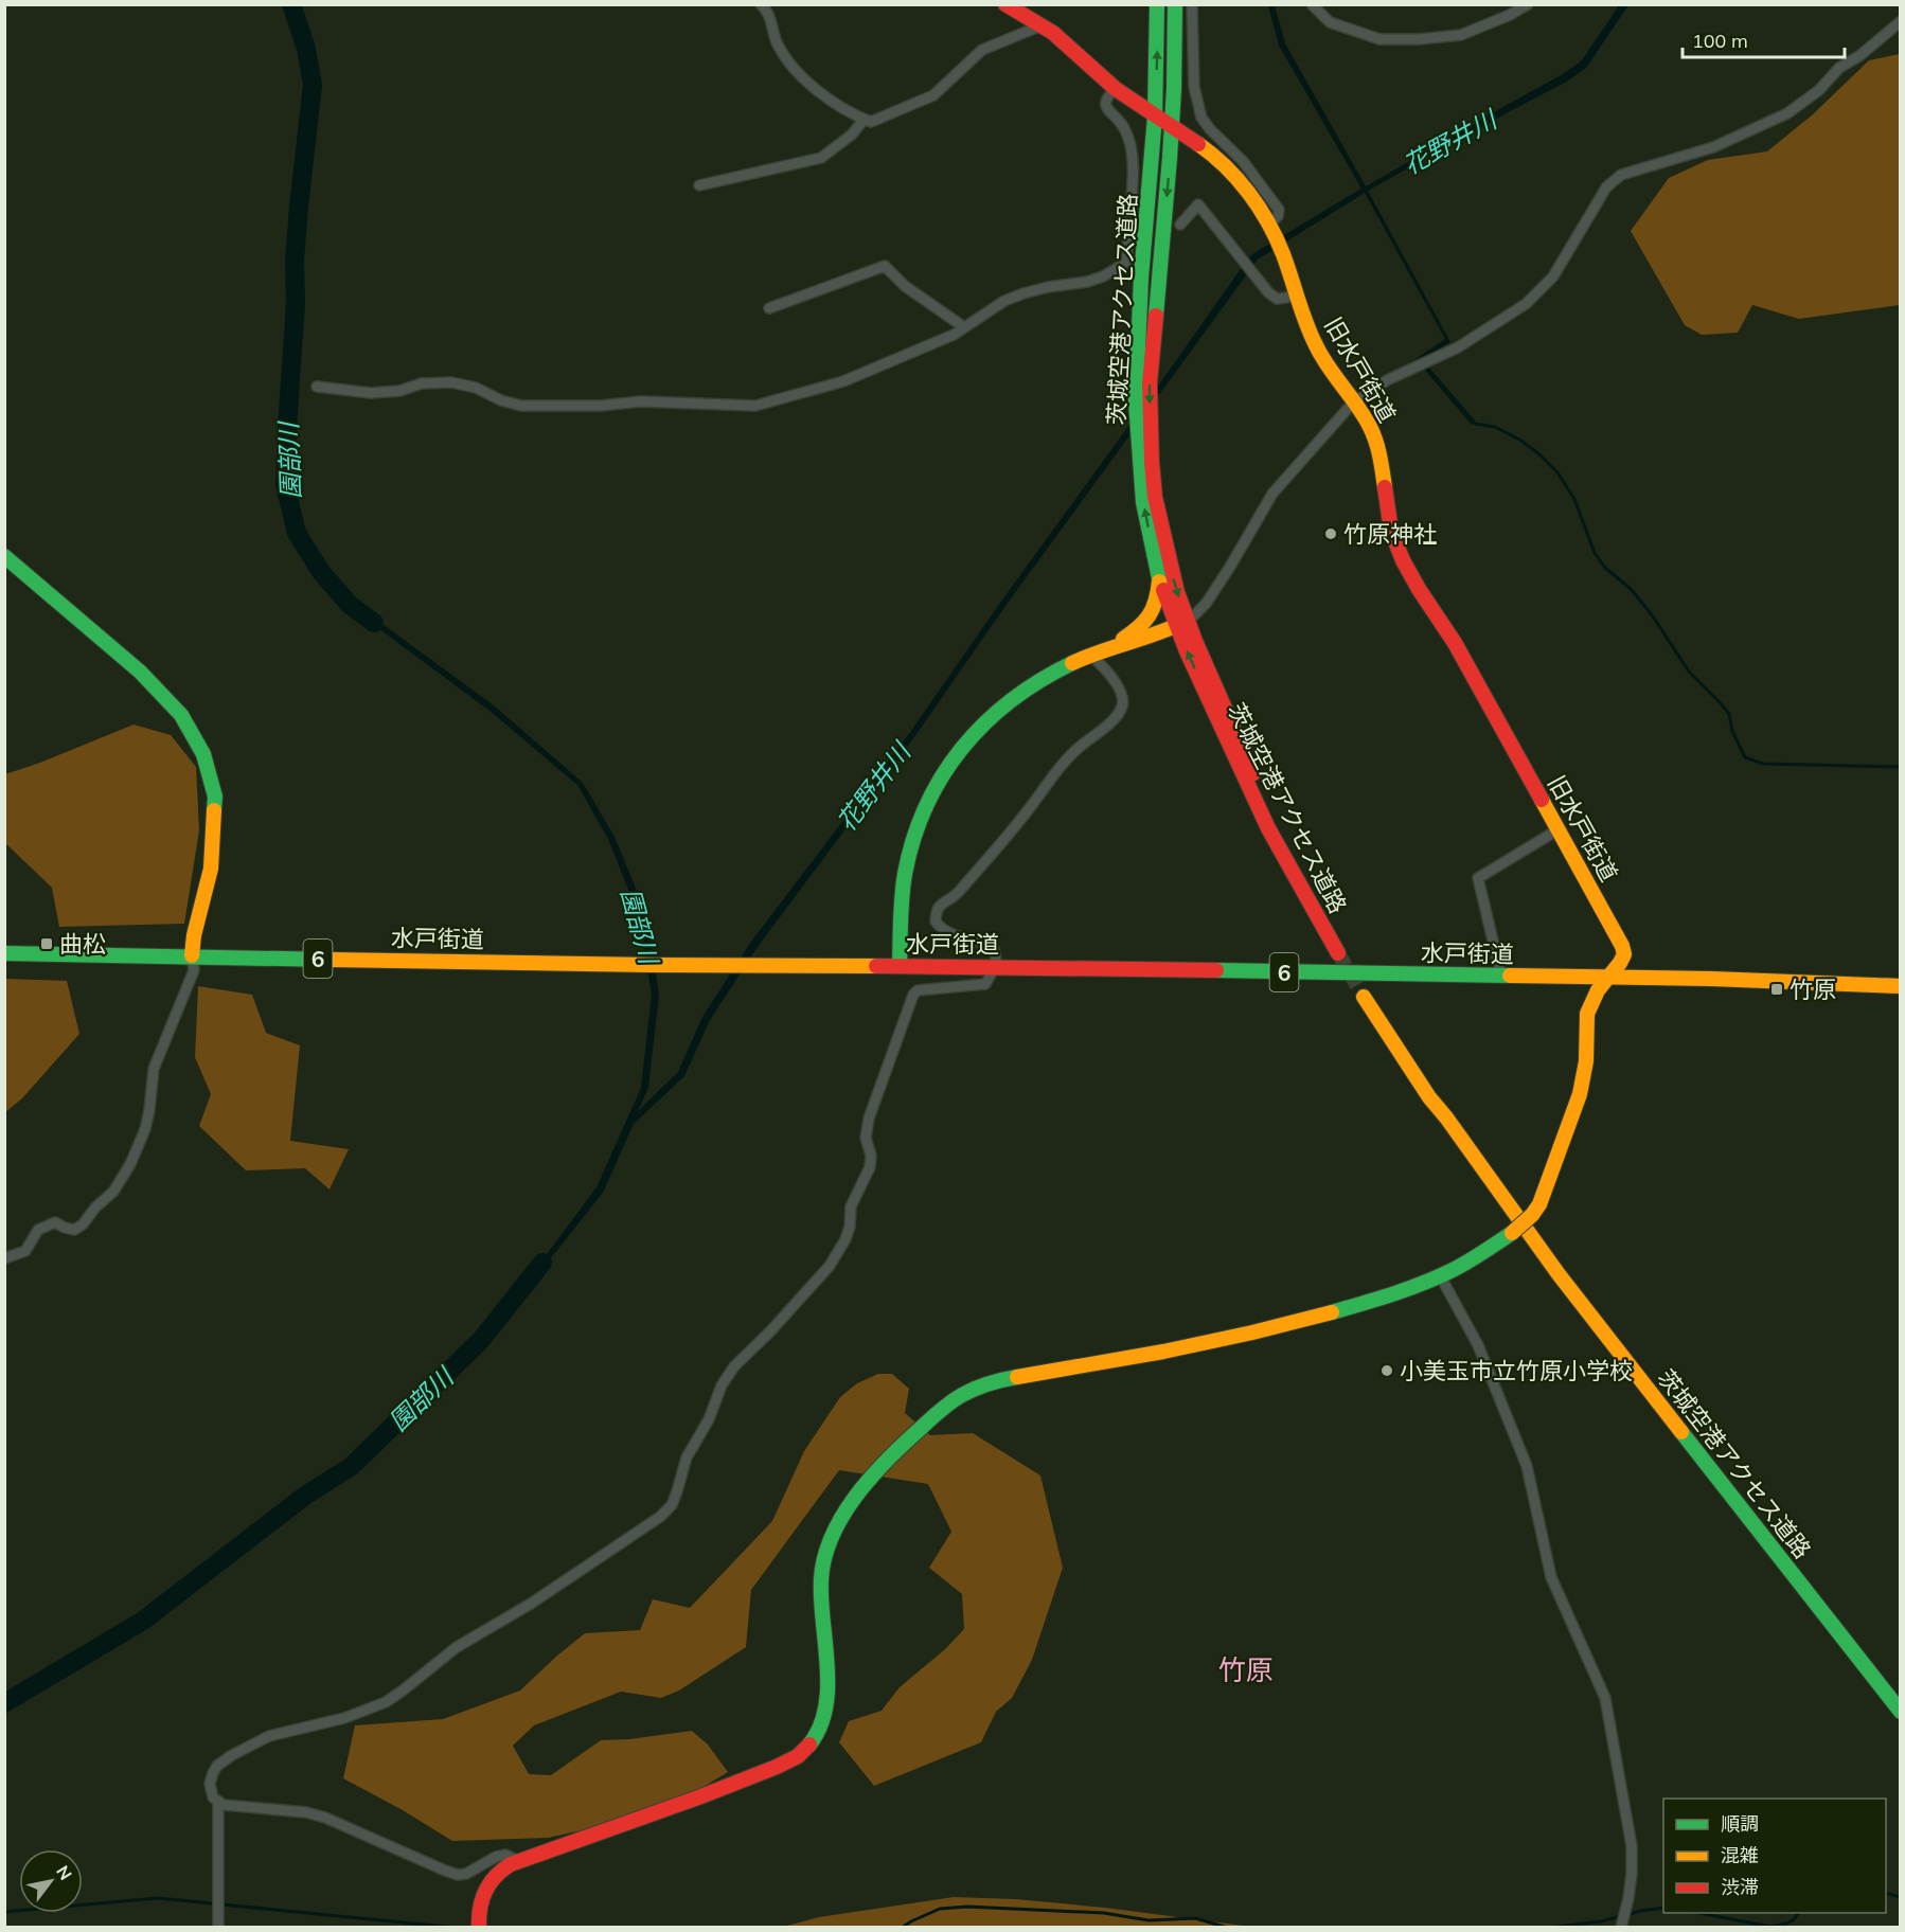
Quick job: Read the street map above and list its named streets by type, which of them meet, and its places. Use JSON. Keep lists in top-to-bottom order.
{
  "streets": {
    "main road": [
      "茨城空港アクセス道路",
      "旧水戸街道",
      "水戸街道",
      "6"
    ]
  },
  "crossings": [
    ["茨城空港アクセス道路", "旧水戸街道"],
    ["旧水戸街道", "水戸街道"]
  ],
  "districts": ["竹原"],
  "water": ["花野井川", "園部川"],
  "places": {
    "other": ["竹原神社", "小美玉市立竹原小学校"],
    "transit": ["曲松", "竹原"]
  },
  "legend": ["順調", "混雑", "渋滞"],
  "scale_bar": "100 m",
  "north": "top right"
}
